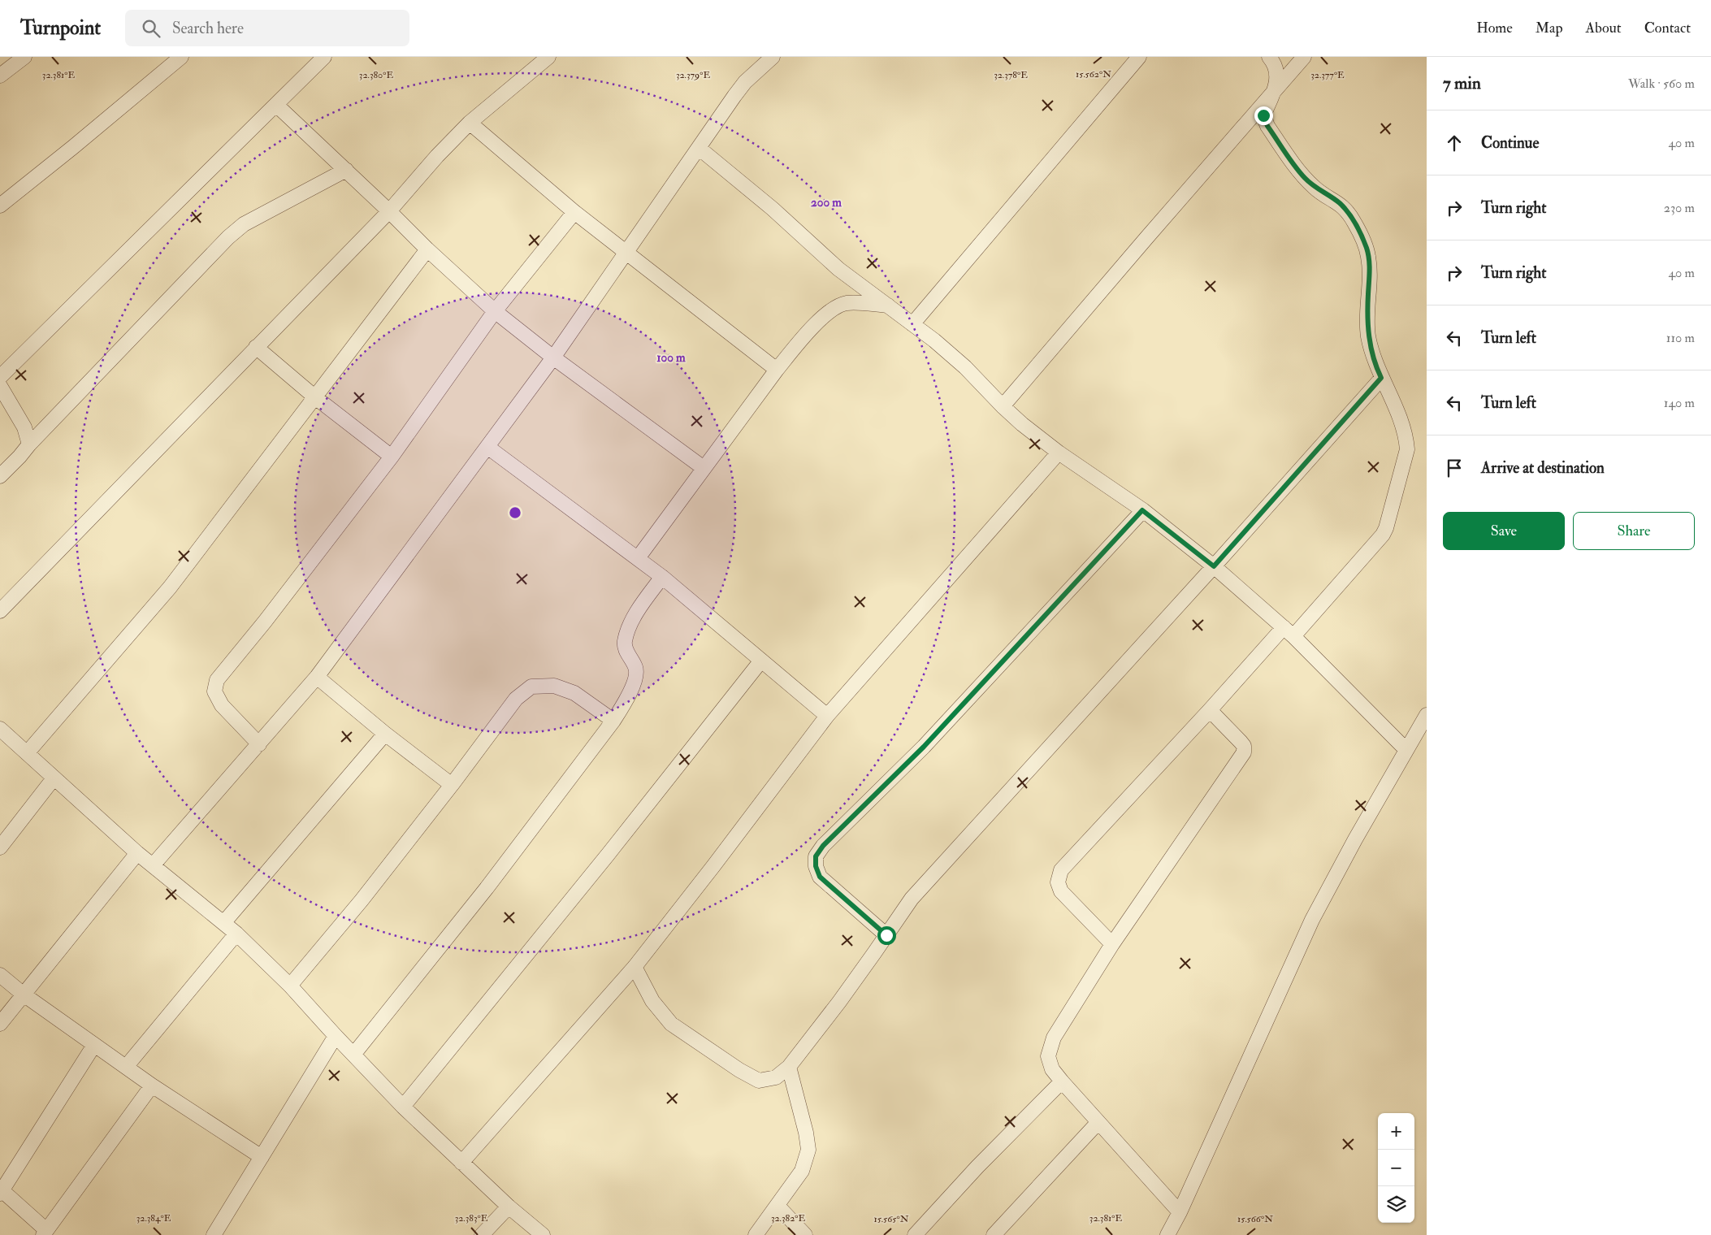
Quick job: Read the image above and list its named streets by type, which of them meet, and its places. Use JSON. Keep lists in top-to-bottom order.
{
  "page": {
    "header": "Turnpoint",
    "search": "Search here",
    "nav": [
      "Home",
      "Map",
      "About",
      "Contact"
    ],
    "heading": ["7 min", "Walk · 560 m"],
    "list": [
      ["Continue", "40 m"],
      ["Turn right", "230 m"],
      ["Turn right", "40 m"],
      ["Turn left", "110 m"],
      ["Turn left", "140 m"],
      "Arrive at destination"
    ],
    "buttons": ["Save", "Share"],
    "map_buttons": ["+", "−"]
  },
  "coordinates": [
    "15.562°N",
    "32.381°E",
    "32.380°E",
    "32.379°E",
    "32.378°E",
    "32.377°E",
    "32.384°E",
    "32.383°E",
    "32.382°E",
    "15.565°N",
    "15.566°N"
  ],
  "rings": ["200 m", "100 m"]
}
